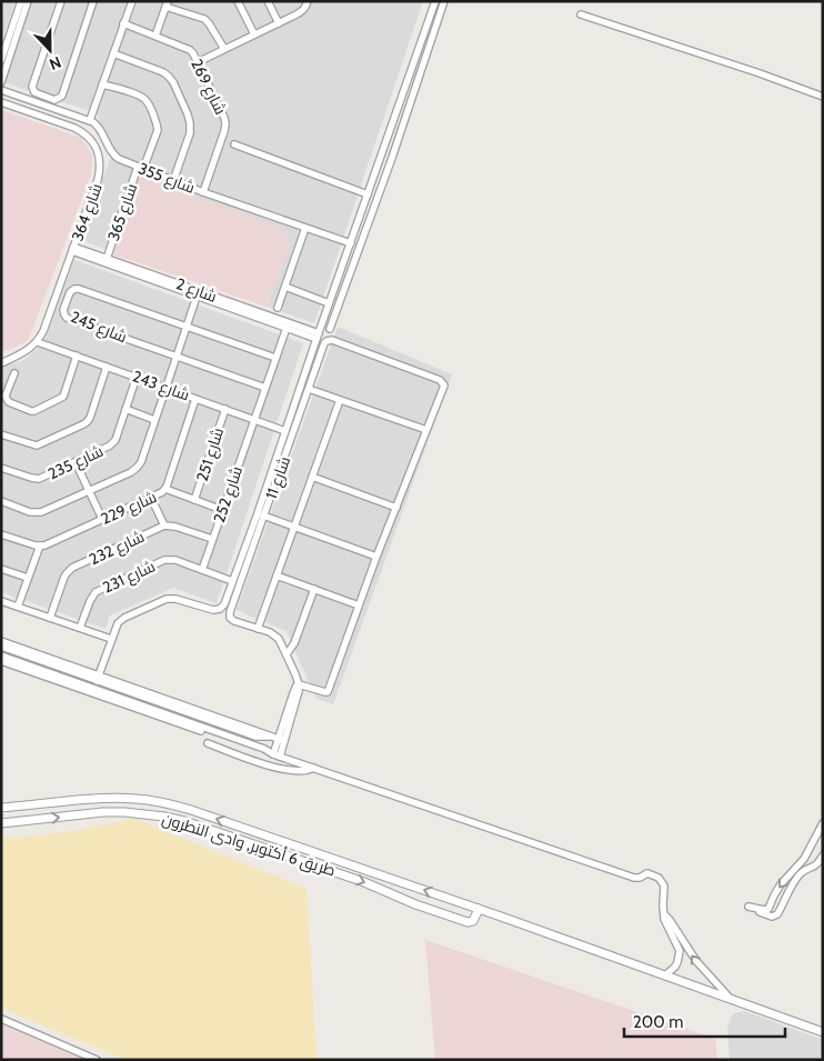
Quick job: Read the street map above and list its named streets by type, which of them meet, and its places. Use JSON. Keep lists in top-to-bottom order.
{
  "streets": {
    "street": [
      "شارع 269",
      "شارع 355",
      "شارع 364",
      "شارع 365",
      "شارع 2",
      "شارع 245",
      "شارع 243",
      "شارع 251",
      "شارع 235",
      "شارع 11",
      "شارع 252",
      "شارع 229",
      "شارع 232",
      "شارع 231",
      "طريق 6 أكتوبر, وادى النطرون"
    ]
  },
  "crossings": [
    ["شارع 269", "شارع 355"],
    ["شارع 355", "شارع 365"],
    ["شارع 355", "شارع 11"],
    ["شارع 364", "شارع 2"],
    ["شارع 364", "شارع 243"],
    ["شارع 365", "شارع 2"],
    ["شارع 2", "شارع 11"],
    ["شارع 2", "شارع 252"],
    ["شارع 245", "شارع 252"],
    ["شارع 243", "شارع 251"],
    ["شارع 243", "شارع 235"],
    ["شارع 243", "شارع 11"],
    ["شارع 243", "شارع 252"],
    ["شارع 243", "شارع 229"],
    ["شارع 11", "شارع 231"],
    ["شارع 252", "شارع 231"]
  ],
  "scale_bar": "200 m",
  "north": "bottom"
}
